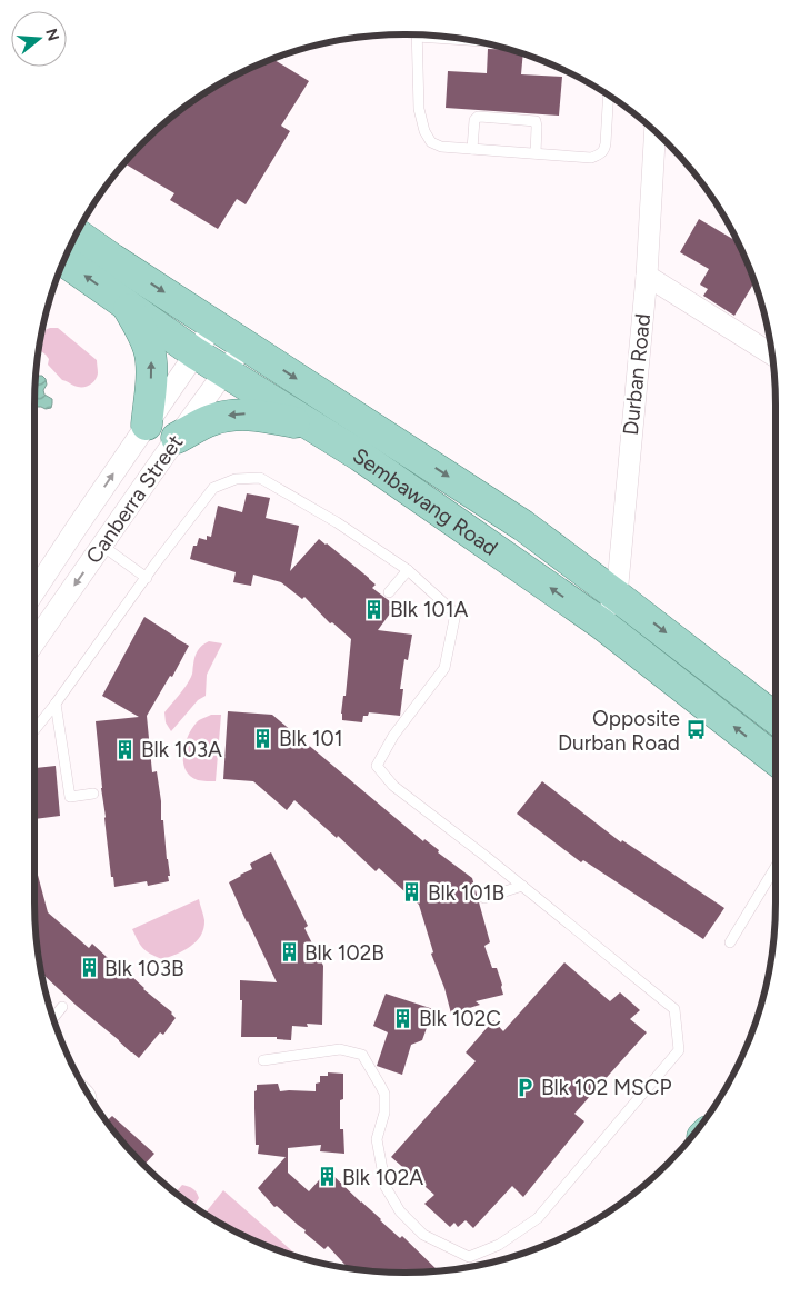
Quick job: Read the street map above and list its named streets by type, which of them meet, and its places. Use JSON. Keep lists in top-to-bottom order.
{
  "streets": {
    "main road": ["Sembawang Road"],
    "street": ["Durban Road", "Canberra Street"]
  },
  "crossings": [
    ["Durban Road", "Sembawang Road"],
    ["Canberra Street", "Sembawang Road"]
  ],
  "places": {
    "building": [
      "Blk 101A",
      "Blk 101",
      "Blk 103A",
      "Blk 101B",
      "Blk 102B",
      "Blk 103B",
      "Blk 102C",
      "Blk 102A"
    ],
    "bus stop": ["Opposite Durban Road"],
    "parking": ["Blk 102 MSCP"]
  },
  "north": "right"
}
